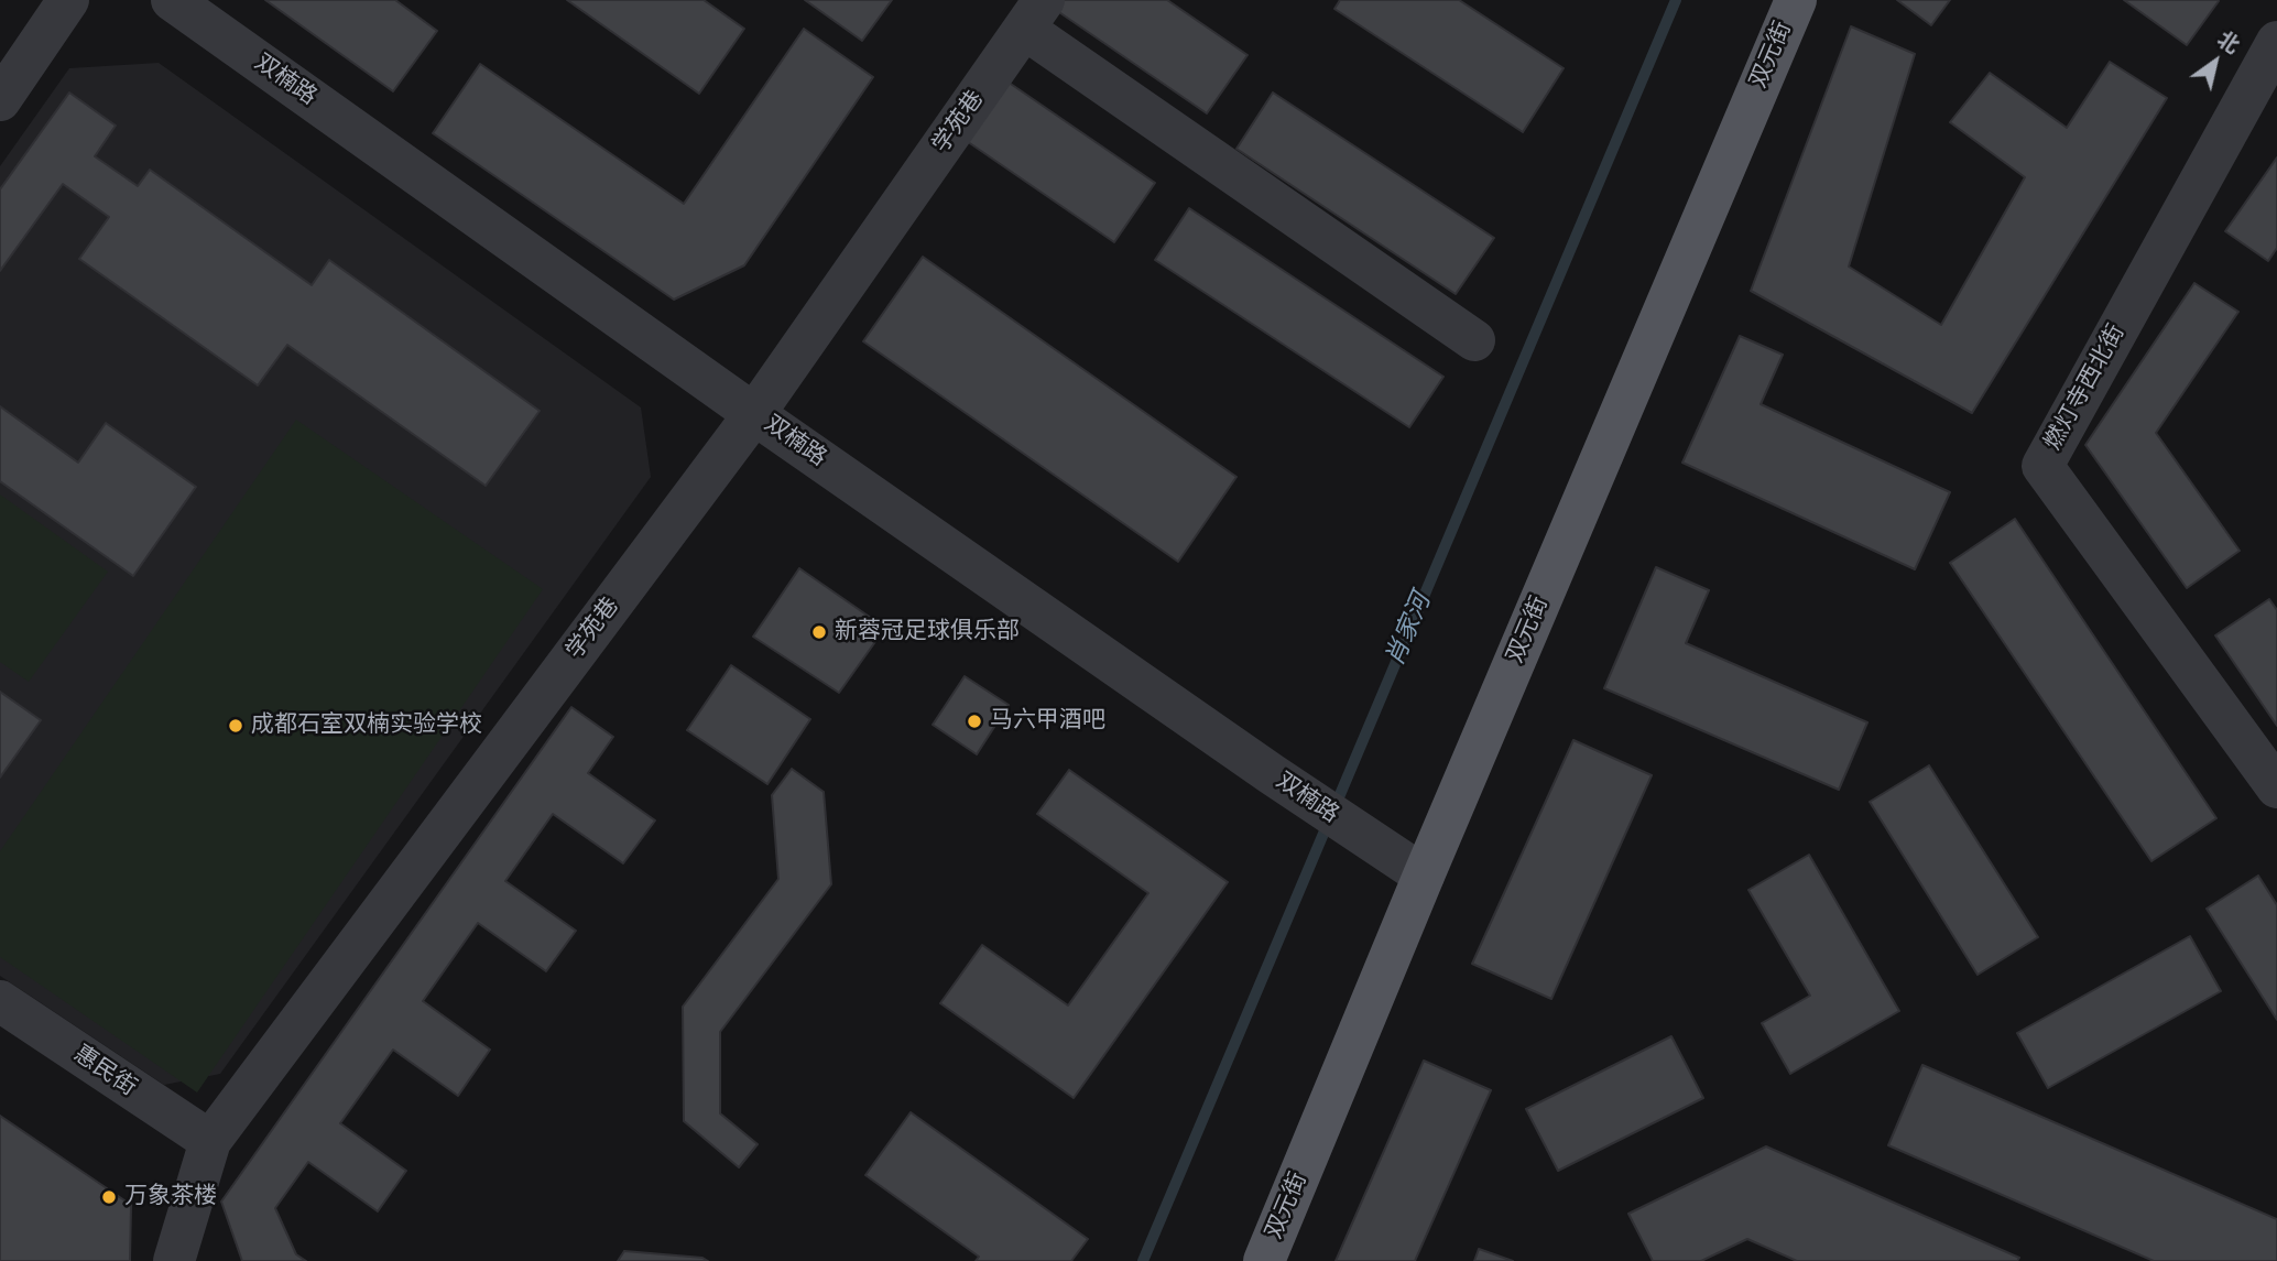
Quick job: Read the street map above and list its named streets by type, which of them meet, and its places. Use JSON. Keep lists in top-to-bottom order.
{
  "streets": {
    "main road": ["双元街"],
    "street": [
      "双楠路",
      "学苑巷",
      "燃灯寺西北街",
      "惠民街"
    ]
  },
  "crossings": [
    ["双元街", "双楠路"],
    ["双楠路", "学苑巷"],
    ["学苑巷", "惠民街"]
  ],
  "water": ["肖家河"],
  "places": [
    "新蓉冠足球俱乐部",
    "马六甲酒吧",
    "成都石室双楠实验学校",
    "万象茶楼"
  ],
  "north": "top right"
}
